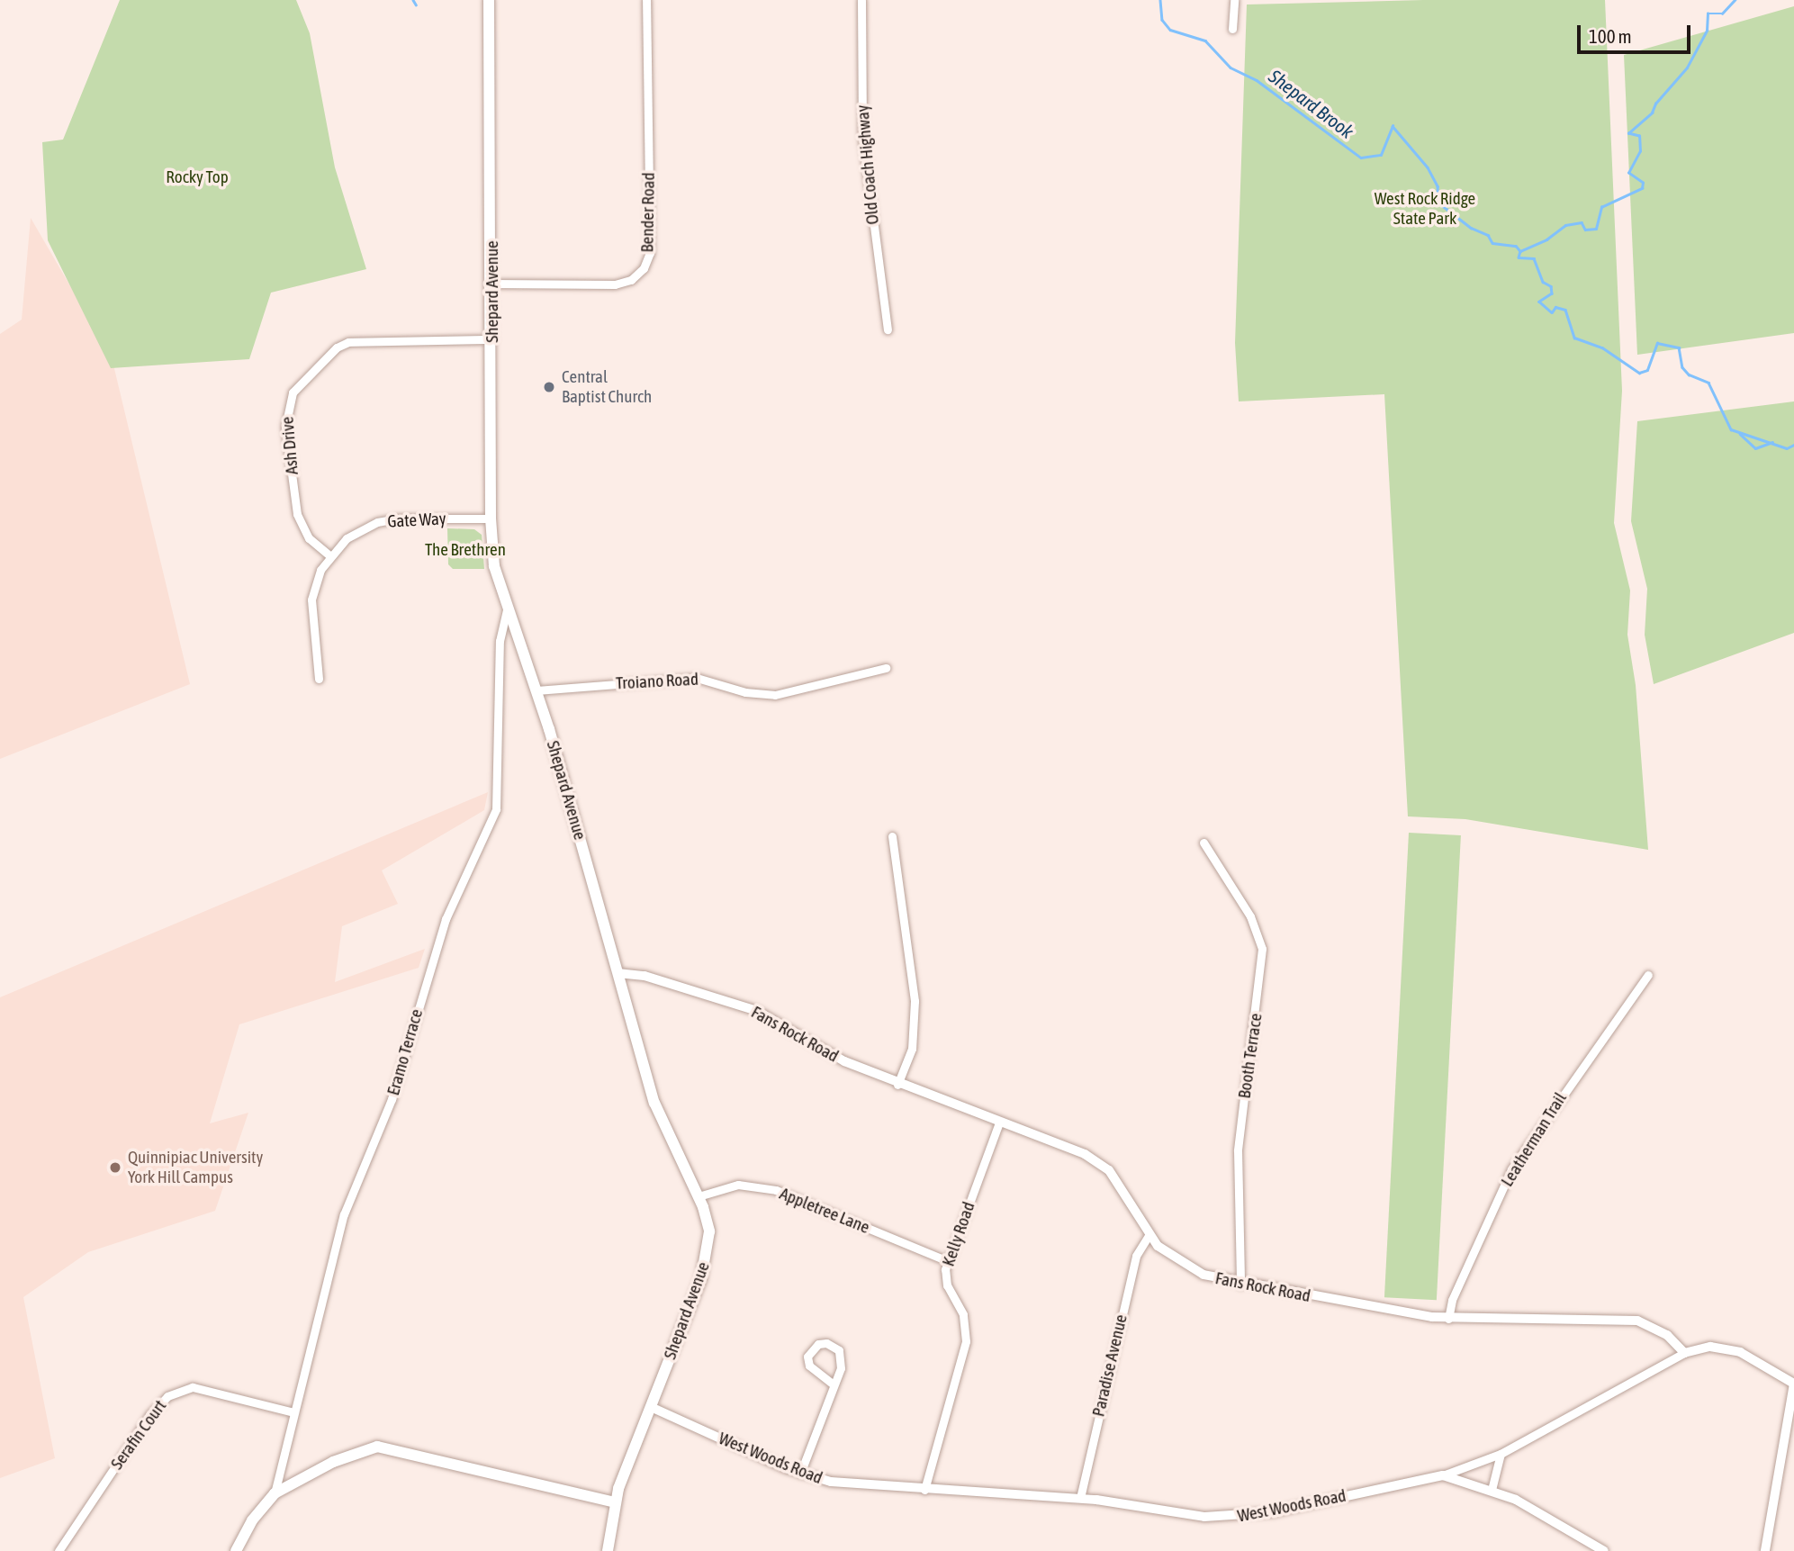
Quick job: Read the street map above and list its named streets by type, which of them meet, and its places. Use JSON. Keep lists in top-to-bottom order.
{
  "streets": {
    "main road": ["Shepard Avenue"],
    "street": [
      "Old Coach Highway",
      "Bender Road",
      "Ash Drive",
      "Gate Way",
      "Troiano Road",
      "Fans Rock Road",
      "Eramo Terrace",
      "Booth Terrace",
      "Leatherman Trail",
      "Appletree Lane",
      "Kelly Road",
      "Paradise Avenue",
      "Serafin Court",
      "West Woods Road"
    ]
  },
  "crossings": [
    ["Bender Road", "Shepard Avenue"],
    ["Shepard Avenue", "Ash Drive"],
    ["Shepard Avenue", "Gate Way"],
    ["Shepard Avenue", "Troiano Road"],
    ["Shepard Avenue", "Fans Rock Road"],
    ["Shepard Avenue", "Eramo Terrace"],
    ["Shepard Avenue", "Appletree Lane"],
    ["Shepard Avenue", "West Woods Road"],
    ["Ash Drive", "Gate Way"],
    ["Fans Rock Road", "Booth Terrace"],
    ["Fans Rock Road", "Leatherman Trail"],
    ["Fans Rock Road", "Kelly Road"],
    ["Fans Rock Road", "Paradise Avenue"],
    ["Fans Rock Road", "West Woods Road"],
    ["Eramo Terrace", "Serafin Court"],
    ["Appletree Lane", "Kelly Road"],
    ["Kelly Road", "West Woods Road"],
    ["Paradise Avenue", "West Woods Road"]
  ],
  "water": ["Shepard Brook"],
  "parks": ["Rocky Top", "West Rock Ridge State Park", "The Brethren"],
  "places": ["Central Baptist Church", "Quinnipiac University York Hill Campus"],
  "scale_bar": "100 m"
}
